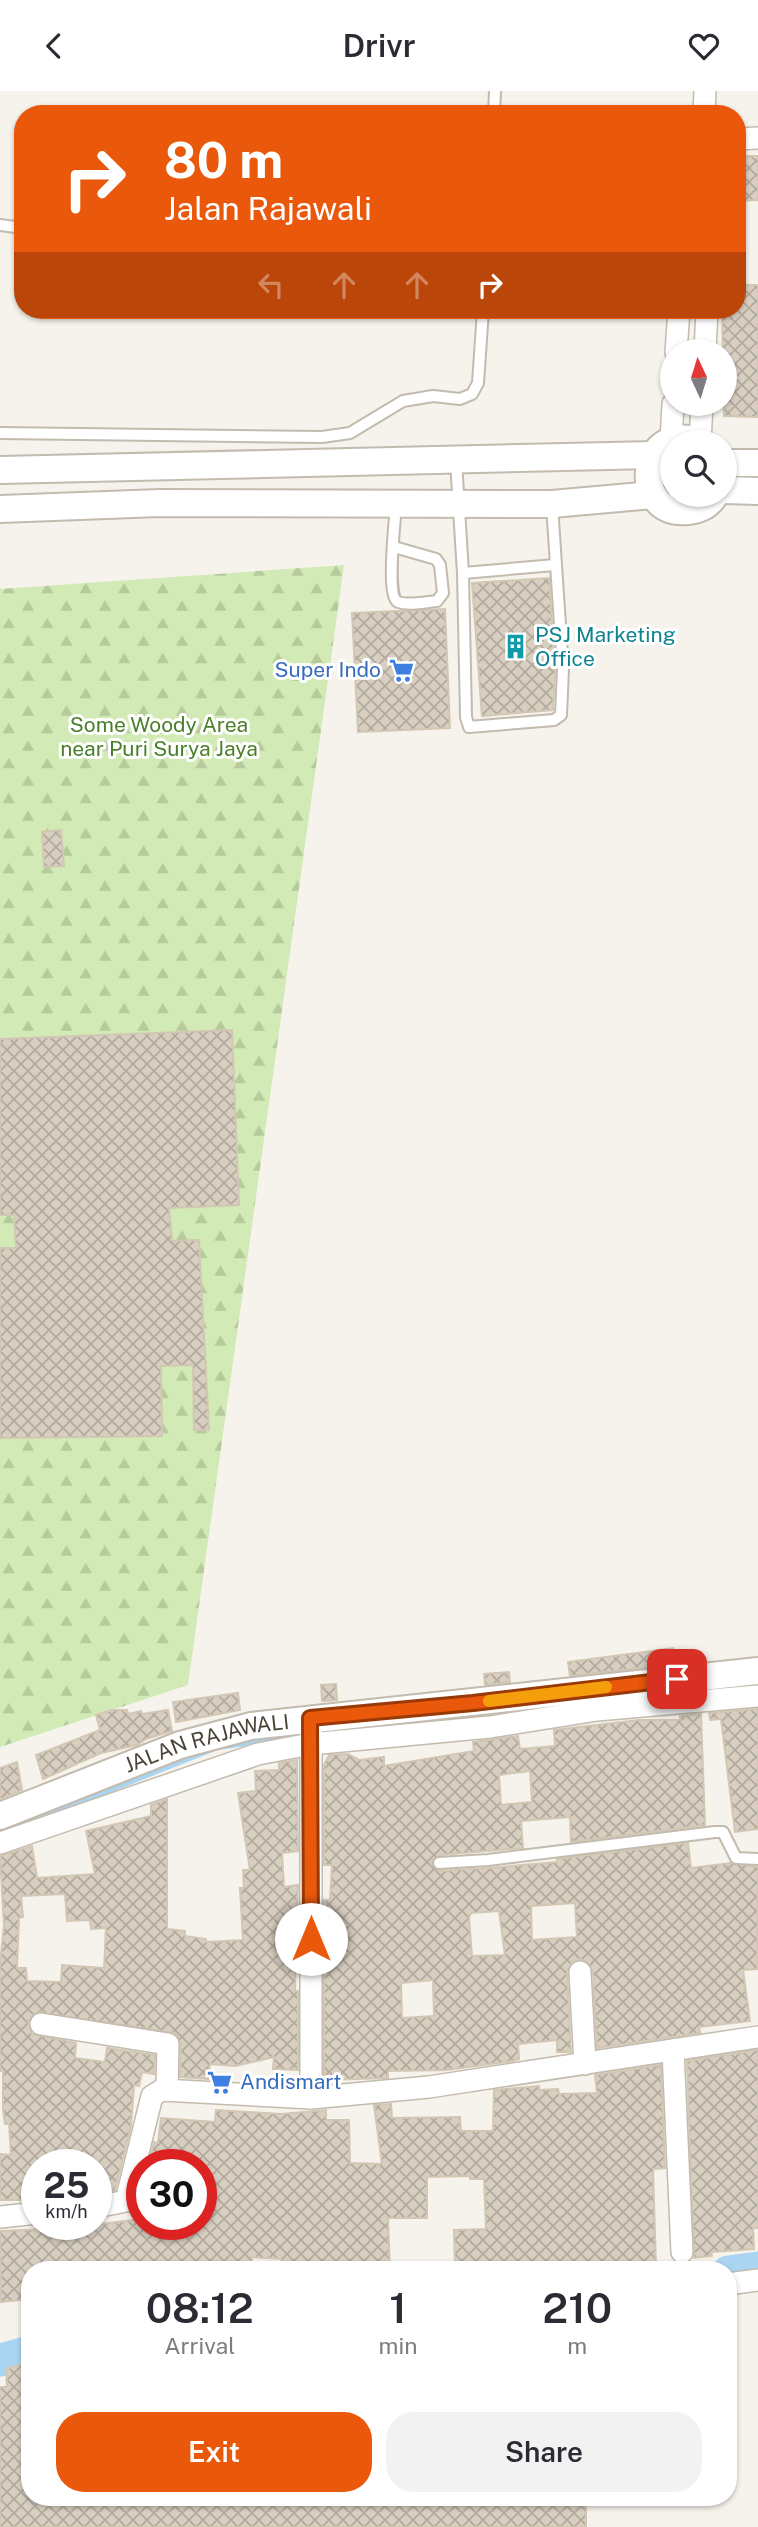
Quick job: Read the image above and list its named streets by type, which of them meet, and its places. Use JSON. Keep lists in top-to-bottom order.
{
  "streets": {
    "street": ["JALAN RAJAWALI"]
  },
  "parks": ["Some Woody Area near Puri Surya Jaya"],
  "places": {
    "building": ["PSJ Marketing Office"],
    "supermarket": ["Super Indo", "Andismart"]
  },
  "north": "top",
  "page": {
    "header": "Drivr",
    "turn": ["80 m", "Jalan Rajawali"],
    "speed": "25 km/h",
    "limit": "30",
    "eta": [
      "08:12",
      "Arrival",
      "1",
      "min",
      "210",
      "m"
    ],
    "buttons": ["Exit", "Share"]
  }
}
